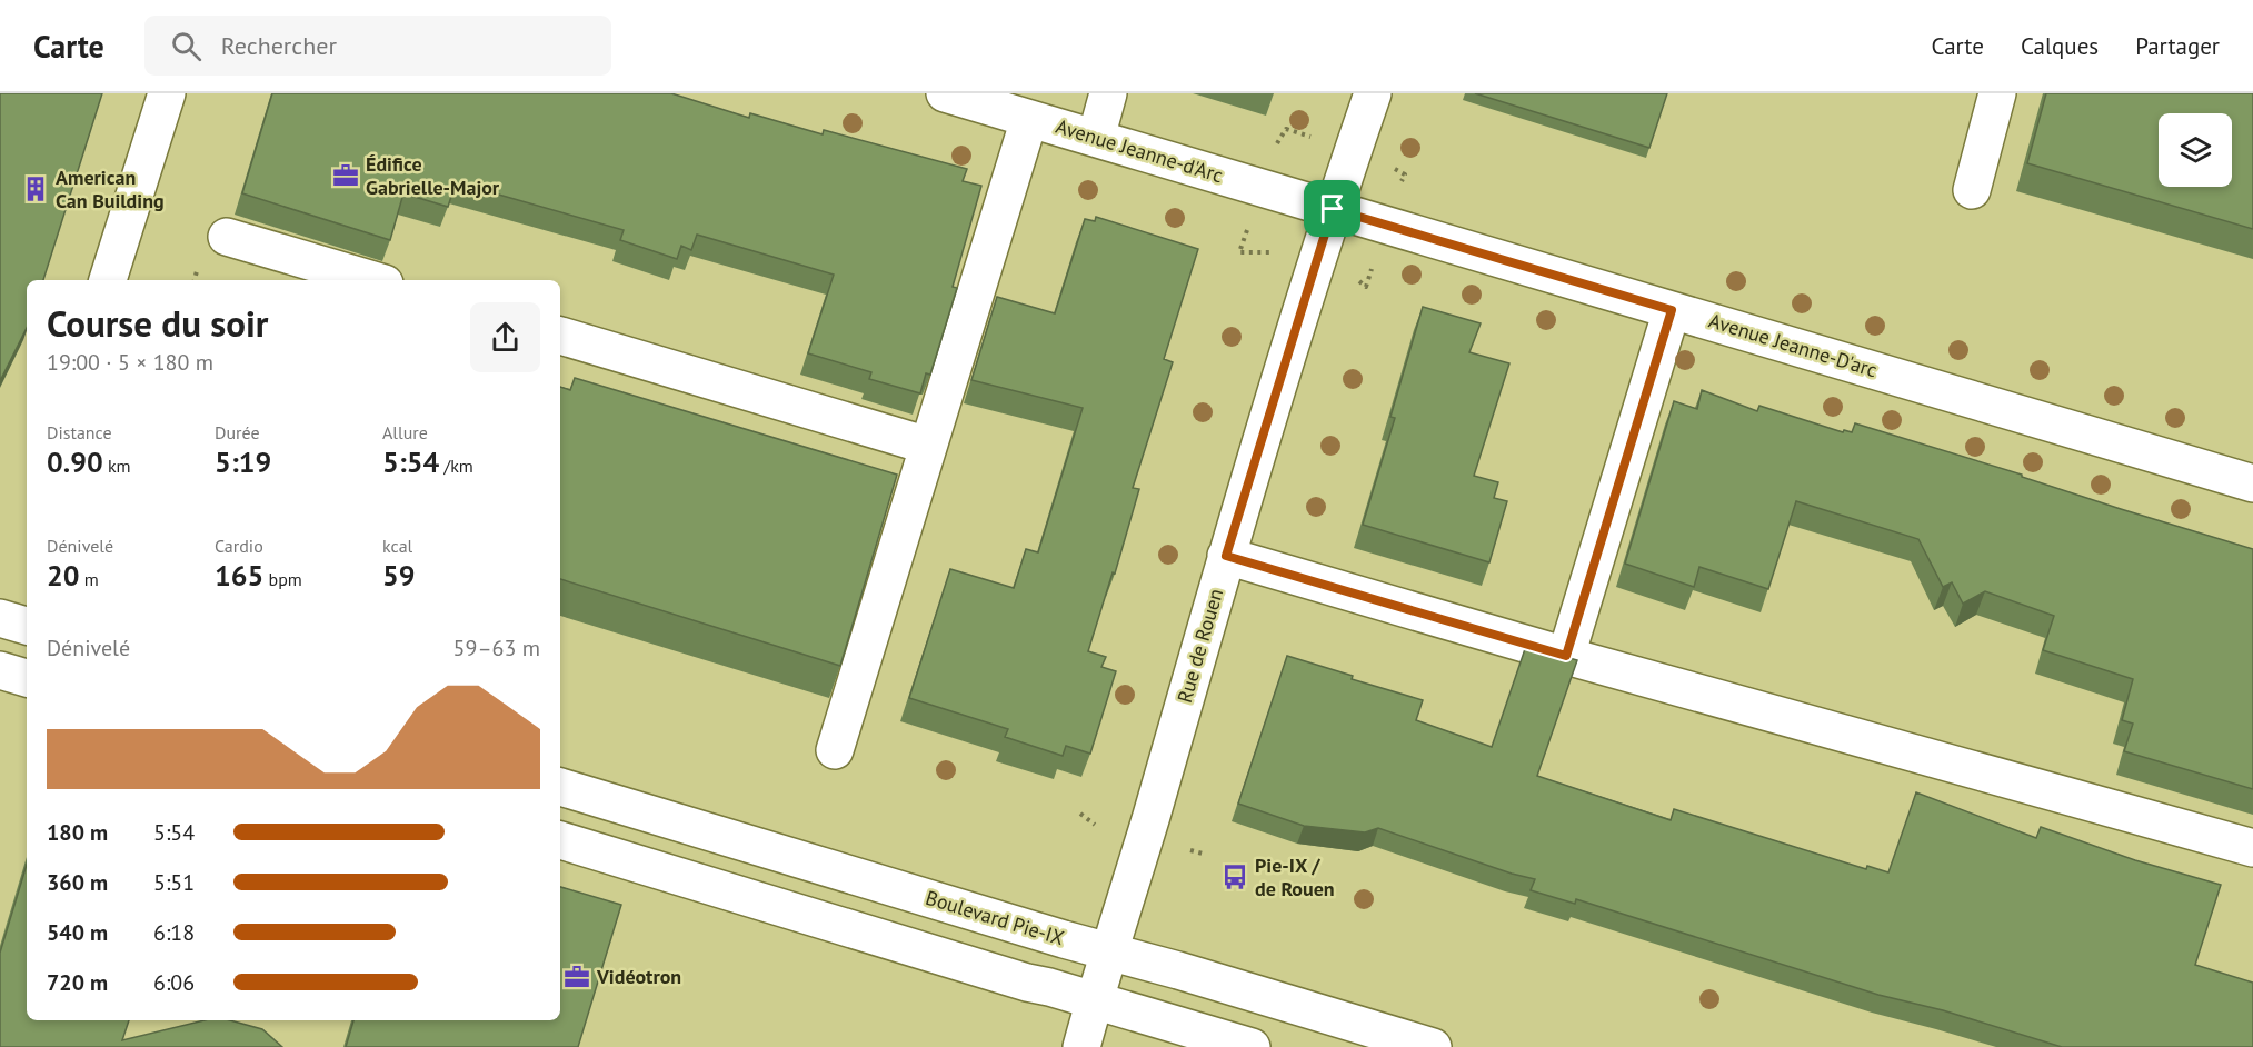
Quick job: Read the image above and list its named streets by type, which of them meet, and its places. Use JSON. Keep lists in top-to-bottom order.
{
  "streets": {
    "street": [
      "Avenue Jeanne-d'Arc",
      "Avenue Jeanne-D'arc",
      "Rue de Rouen",
      "Boulevard Pie-IX"
    ]
  },
  "crossings": [
    ["Avenue Jeanne-d'Arc", "Avenue Jeanne-D'arc"],
    ["Avenue Jeanne-d'Arc", "Rue de Rouen"],
    ["Avenue Jeanne-D'arc", "Rue de Rouen"],
    ["Rue de Rouen", "Boulevard Pie-IX"]
  ],
  "places": {
    "office": ["Édifice Gabrielle-Major", "Vidéotron"],
    "building": ["American Can Building"],
    "bus stop": ["Pie-IX / de Rouen"]
  },
  "page": {
    "header": "Carte",
    "search": "Rechercher",
    "nav": ["Carte", "Calques", "Partager"],
    "heading": ["Course du soir", "19:00 · 5 × 180 m"],
    "stats": [
      ["Distance", "0.90 km"],
      ["Durée", "5:19"],
      ["Allure", "5:54 /km"],
      ["Dénivelé", "20 m"],
      ["Cardio", "165 bpm"],
      ["kcal", "59"]
    ],
    "chart": ["Dénivelé", "59–63 m"],
    "list": [
      {
        "name": "180 m",
        "note": "5:54"
      },
      {
        "name": "360 m",
        "note": "5:51"
      },
      {
        "name": "540 m",
        "note": "6:18"
      },
      {
        "name": "720 m",
        "note": "6:06"
      }
    ]
  }
}
